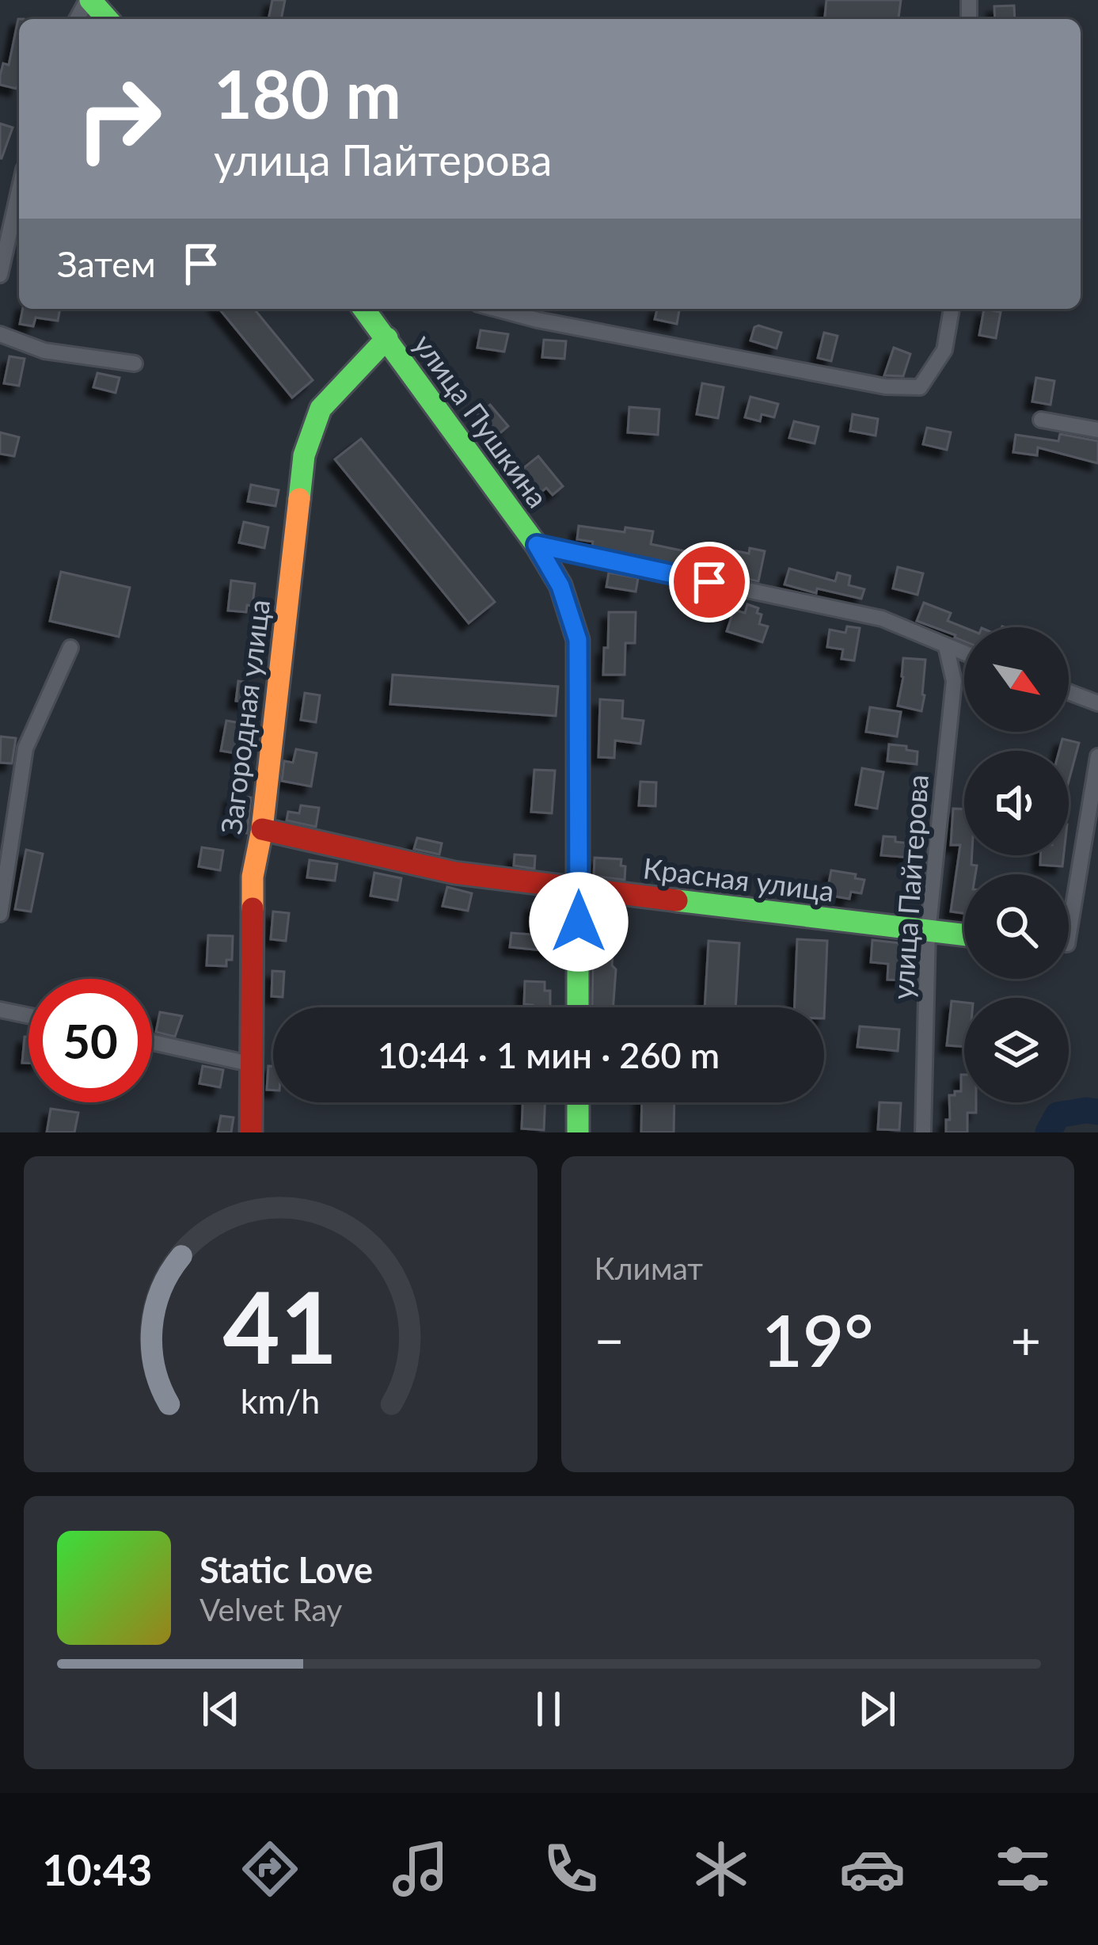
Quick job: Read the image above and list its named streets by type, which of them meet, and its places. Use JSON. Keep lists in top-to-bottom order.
{
  "streets": {
    "street": [
      "улица Пушкина",
      "Загородная улица",
      "Красная улица",
      "улица Пайтерова"
    ]
  },
  "crossings": [
    ["улица Пушкина", "Загородная улица"],
    ["улица Пушкина", "Красная улица"],
    ["Загородная улица", "Красная улица"],
    ["Красная улица", "улица Пайтерова"]
  ],
  "north": "bottom right",
  "page": {
    "turn": ["180 m", "улица Пайтерова"],
    "then": "Затем",
    "limit": "50",
    "trip": "10:44 · 1 мин · 260 m",
    "tile": "Климат",
    "heat": ["−", "19°", "+"],
    "song": ["Static Love", "Velvet Ray"],
    "tabs": "10:43",
    "gauge": ["41", "km/h"]
  }
}
